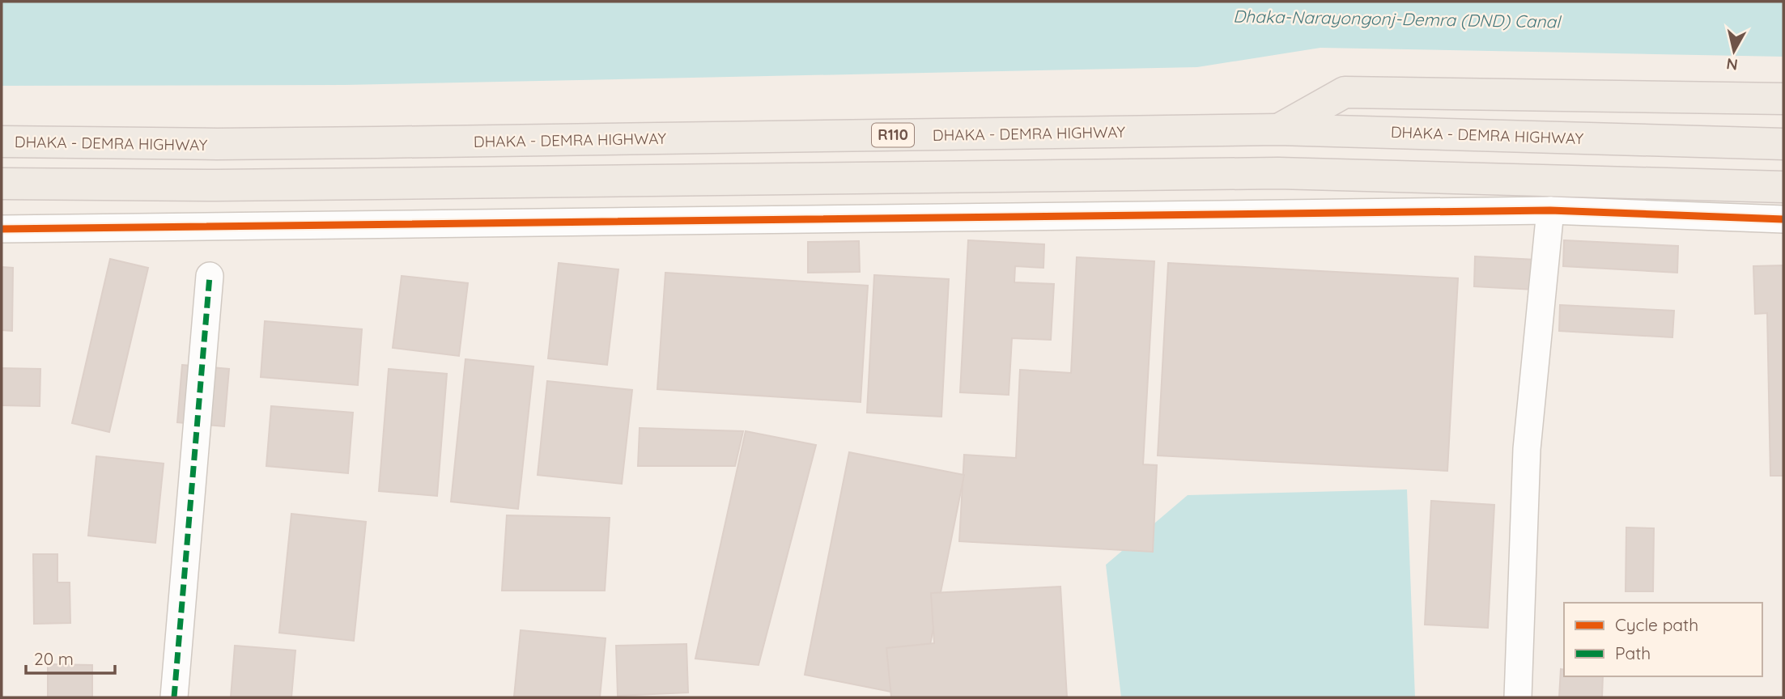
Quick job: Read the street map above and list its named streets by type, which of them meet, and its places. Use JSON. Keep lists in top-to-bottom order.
{
  "streets": {
    "main road": ["DHAKA - DEMRA HIGHWAY", "R110"]
  },
  "water": ["Dhaka-Narayongonj-Demra (DND) Canal"],
  "legend": ["Cycle path", "Path"],
  "scale_bar": "20 m",
  "north": "bottom"
}
